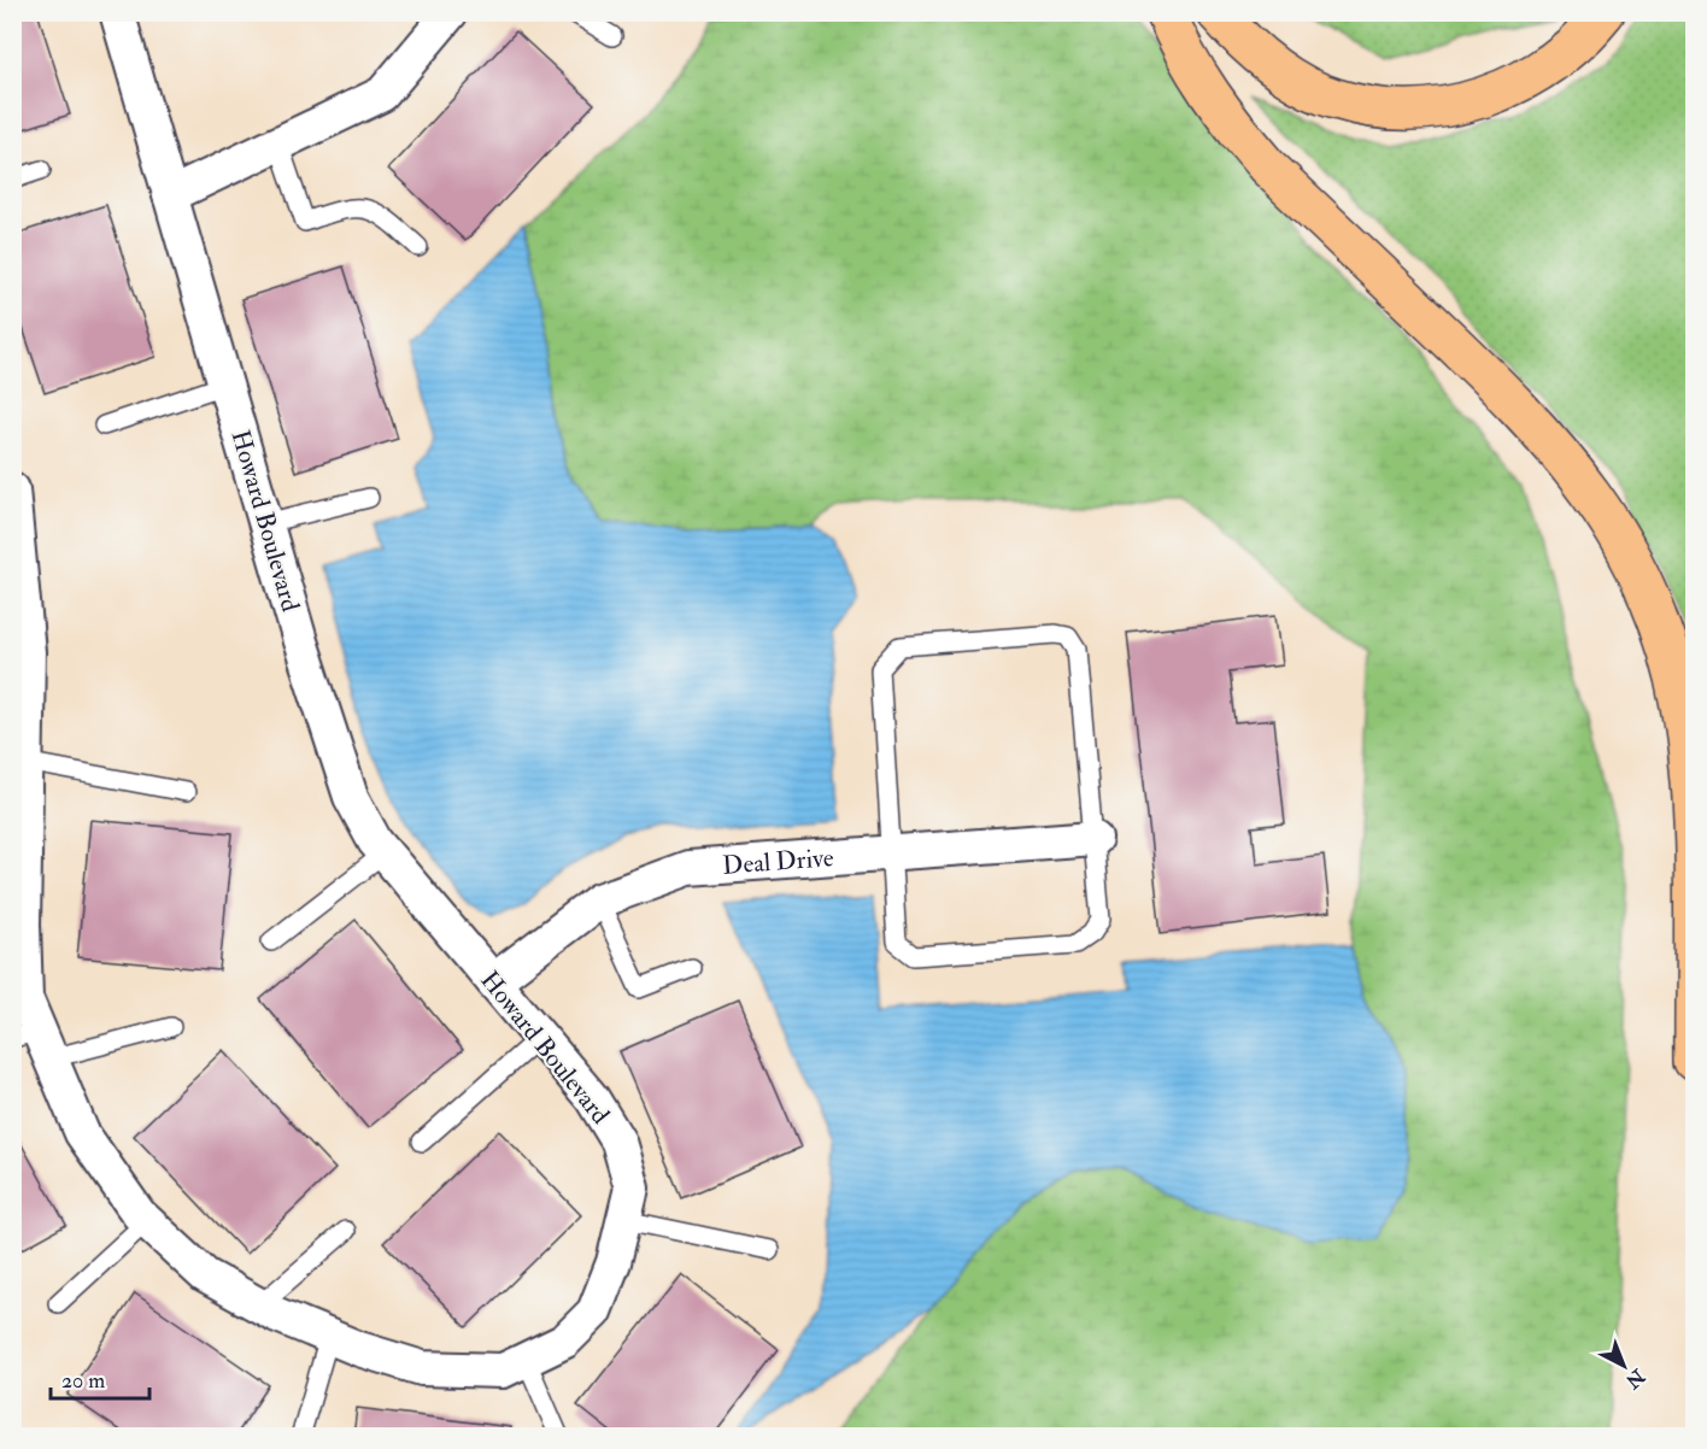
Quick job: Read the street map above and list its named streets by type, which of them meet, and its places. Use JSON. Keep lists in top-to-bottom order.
{
  "streets": {
    "street": ["Howard Boulevard", "Deal Drive"]
  },
  "crossings": [
    ["Howard Boulevard", "Deal Drive"]
  ],
  "scale_bar": "20 m",
  "north": "bottom right"
}
